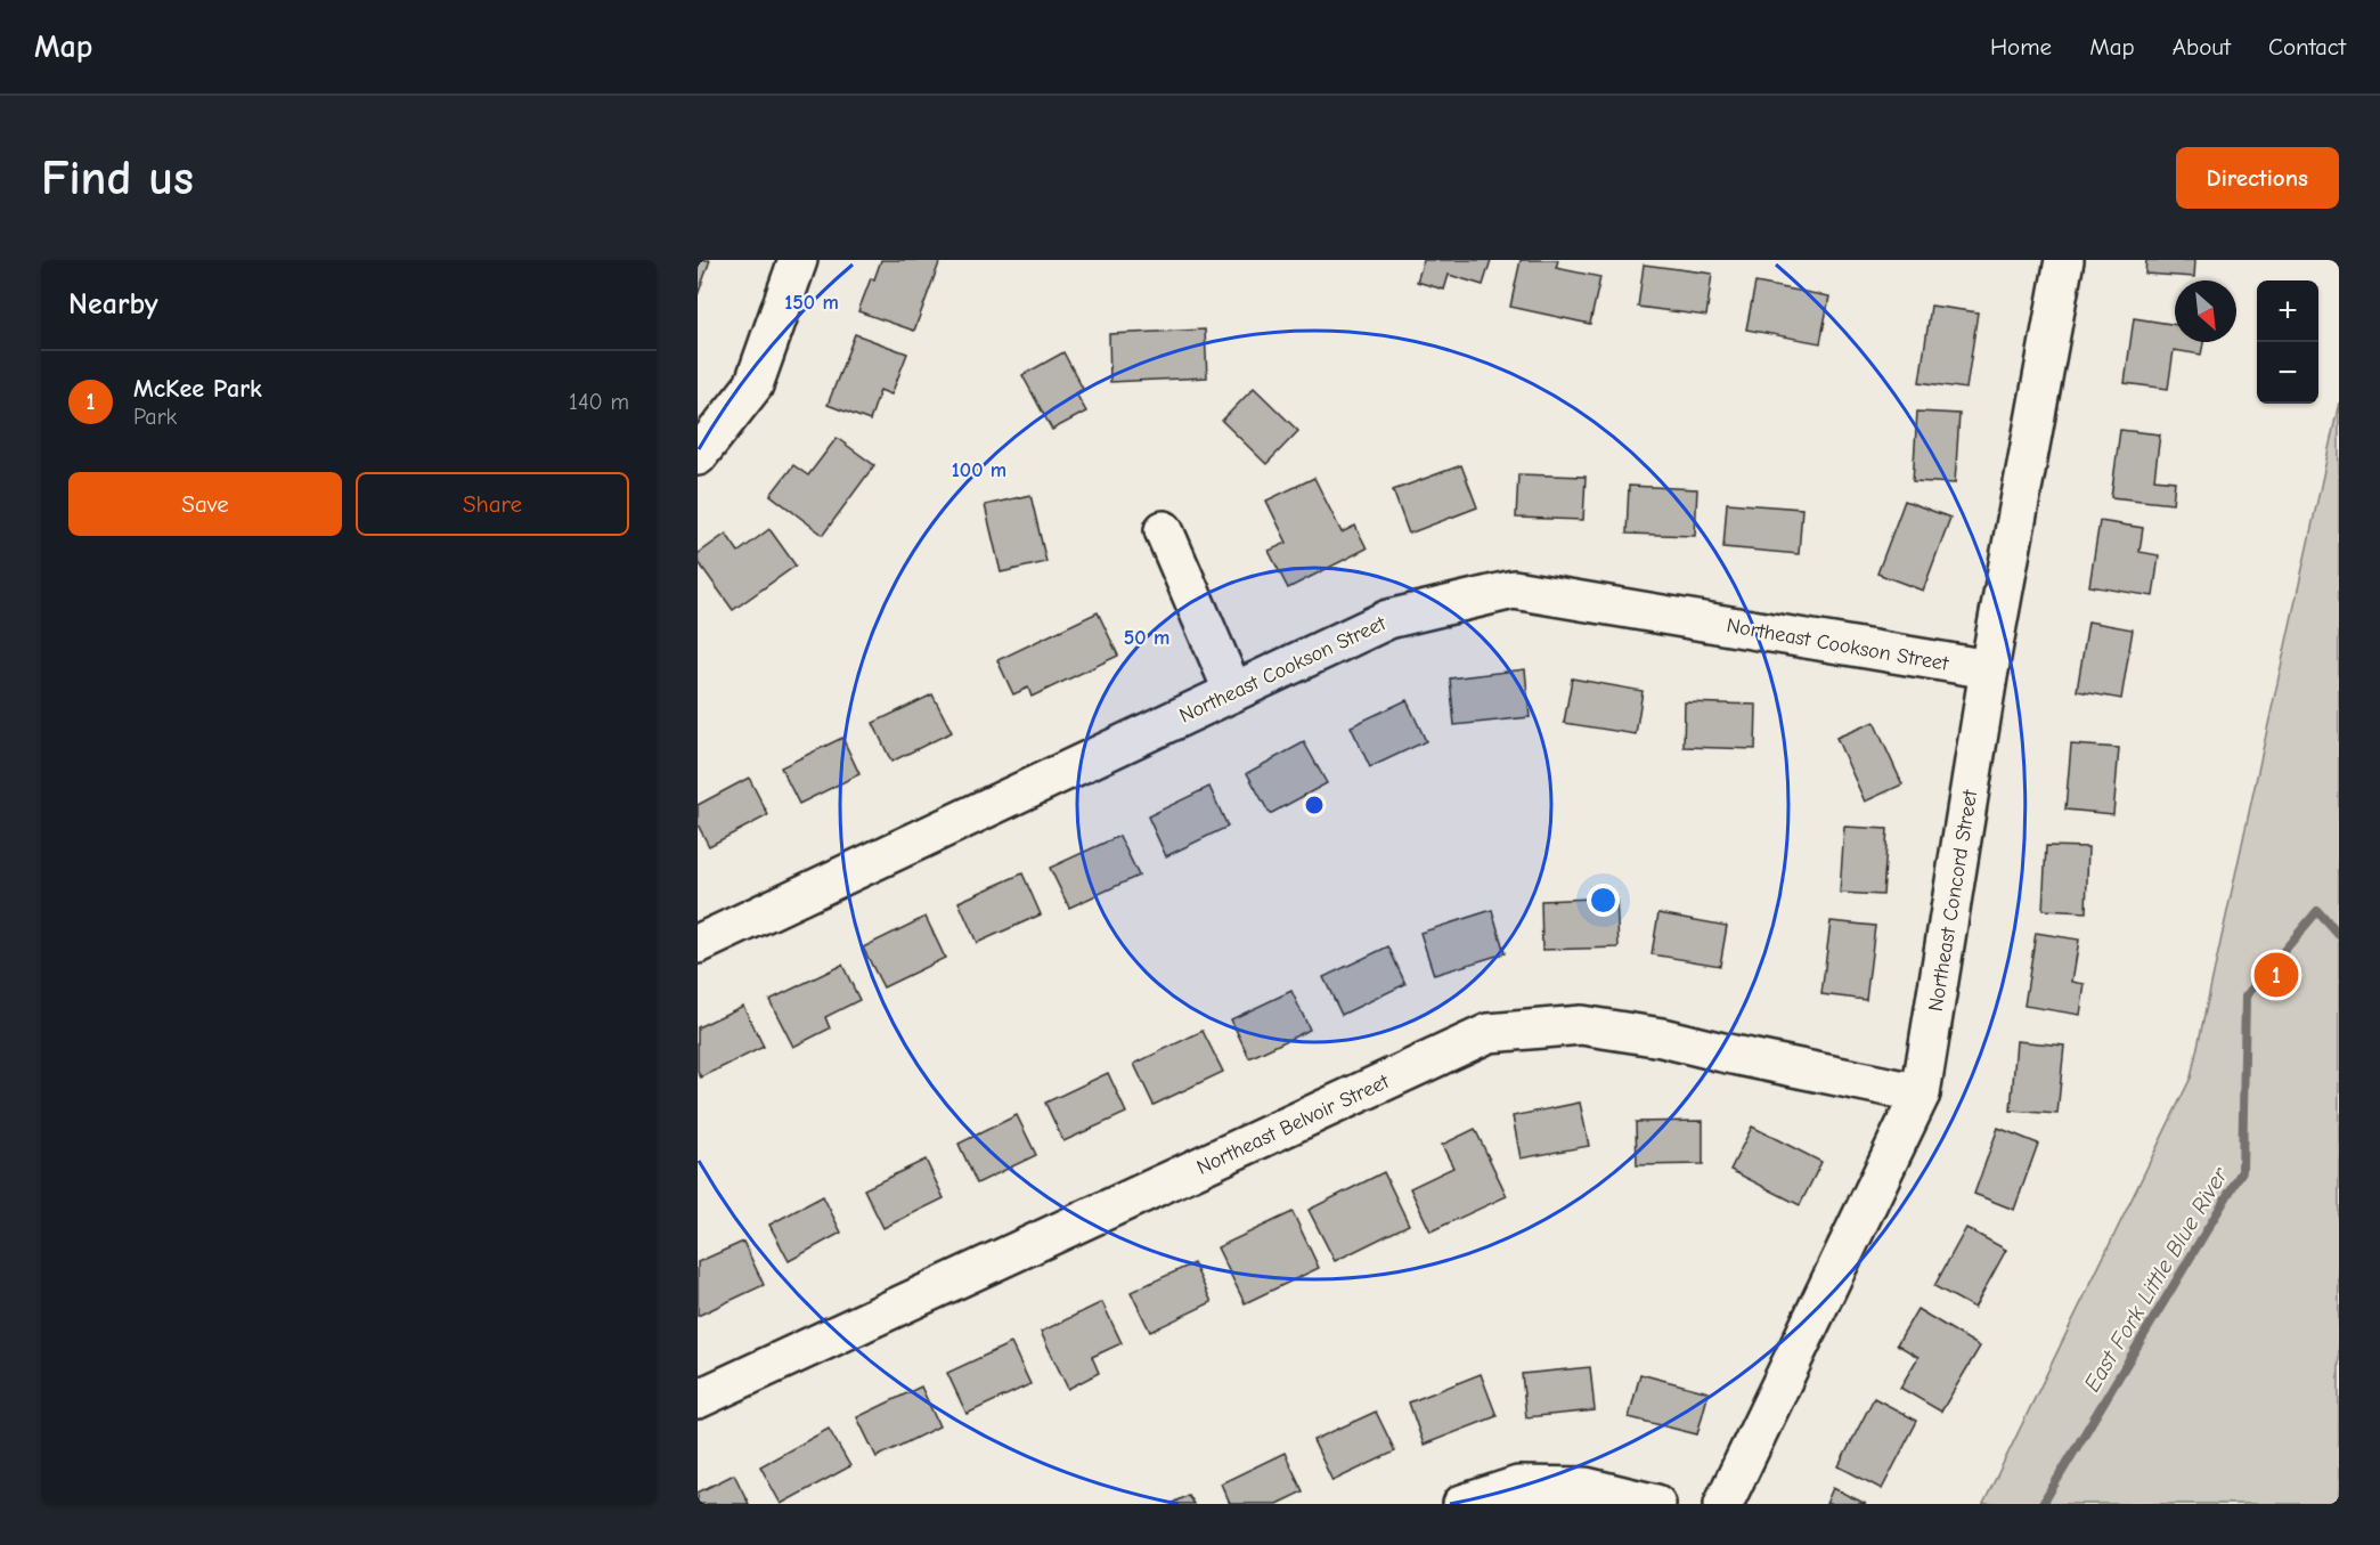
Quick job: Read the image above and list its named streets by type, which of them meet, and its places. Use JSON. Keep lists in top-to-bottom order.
{
  "streets": {
    "street": ["Northeast Cookson Street", "Northeast Concord Street", "Northeast Belvoir Street"]
  },
  "crossings": [
    ["Northeast Cookson Street", "Northeast Concord Street"],
    ["Northeast Concord Street", "Northeast Belvoir Street"]
  ],
  "water": ["East Fork Little Blue River"],
  "north": "bottom right",
  "page": {
    "header": "Map",
    "nav": [
      "Home",
      "Map",
      "About",
      "Contact"
    ],
    "buttons": [
      "Directions",
      ["Save", "Share"]
    ],
    "title": "Find us",
    "heading": "Nearby",
    "map_buttons": ["+", "−"],
    "list": [
      {
        "mark": "1",
        "name": "McKee Park",
        "note": "Park",
        "value": "140 m"
      }
    ],
    "pins": "1"
  },
  "rings": ["150 m", "100 m", "50 m"]
}
